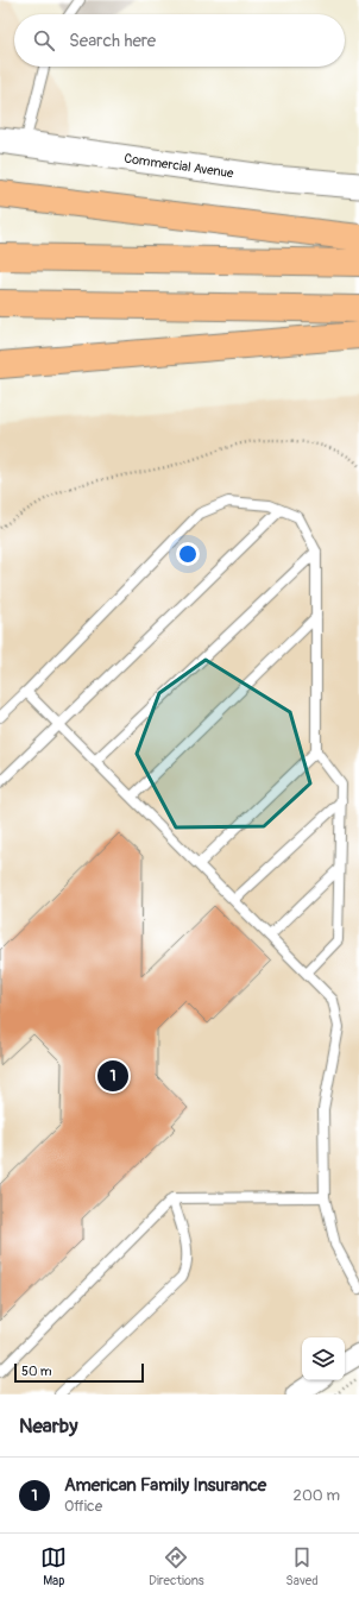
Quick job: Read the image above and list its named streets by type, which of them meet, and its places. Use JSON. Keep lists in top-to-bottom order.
{
  "streets": {
    "street": ["Commercial Avenue"]
  },
  "scale_bar": "50 m",
  "page": {
    "search": "Search here",
    "pins": "1",
    "scale": "50 m",
    "heading": "Nearby",
    "list": [
      {
        "mark": "1",
        "name": "American Family Insurance",
        "note": "Office",
        "value": "200 m"
      }
    ],
    "nav": ["Map", "Directions", "Saved"]
  }
}
